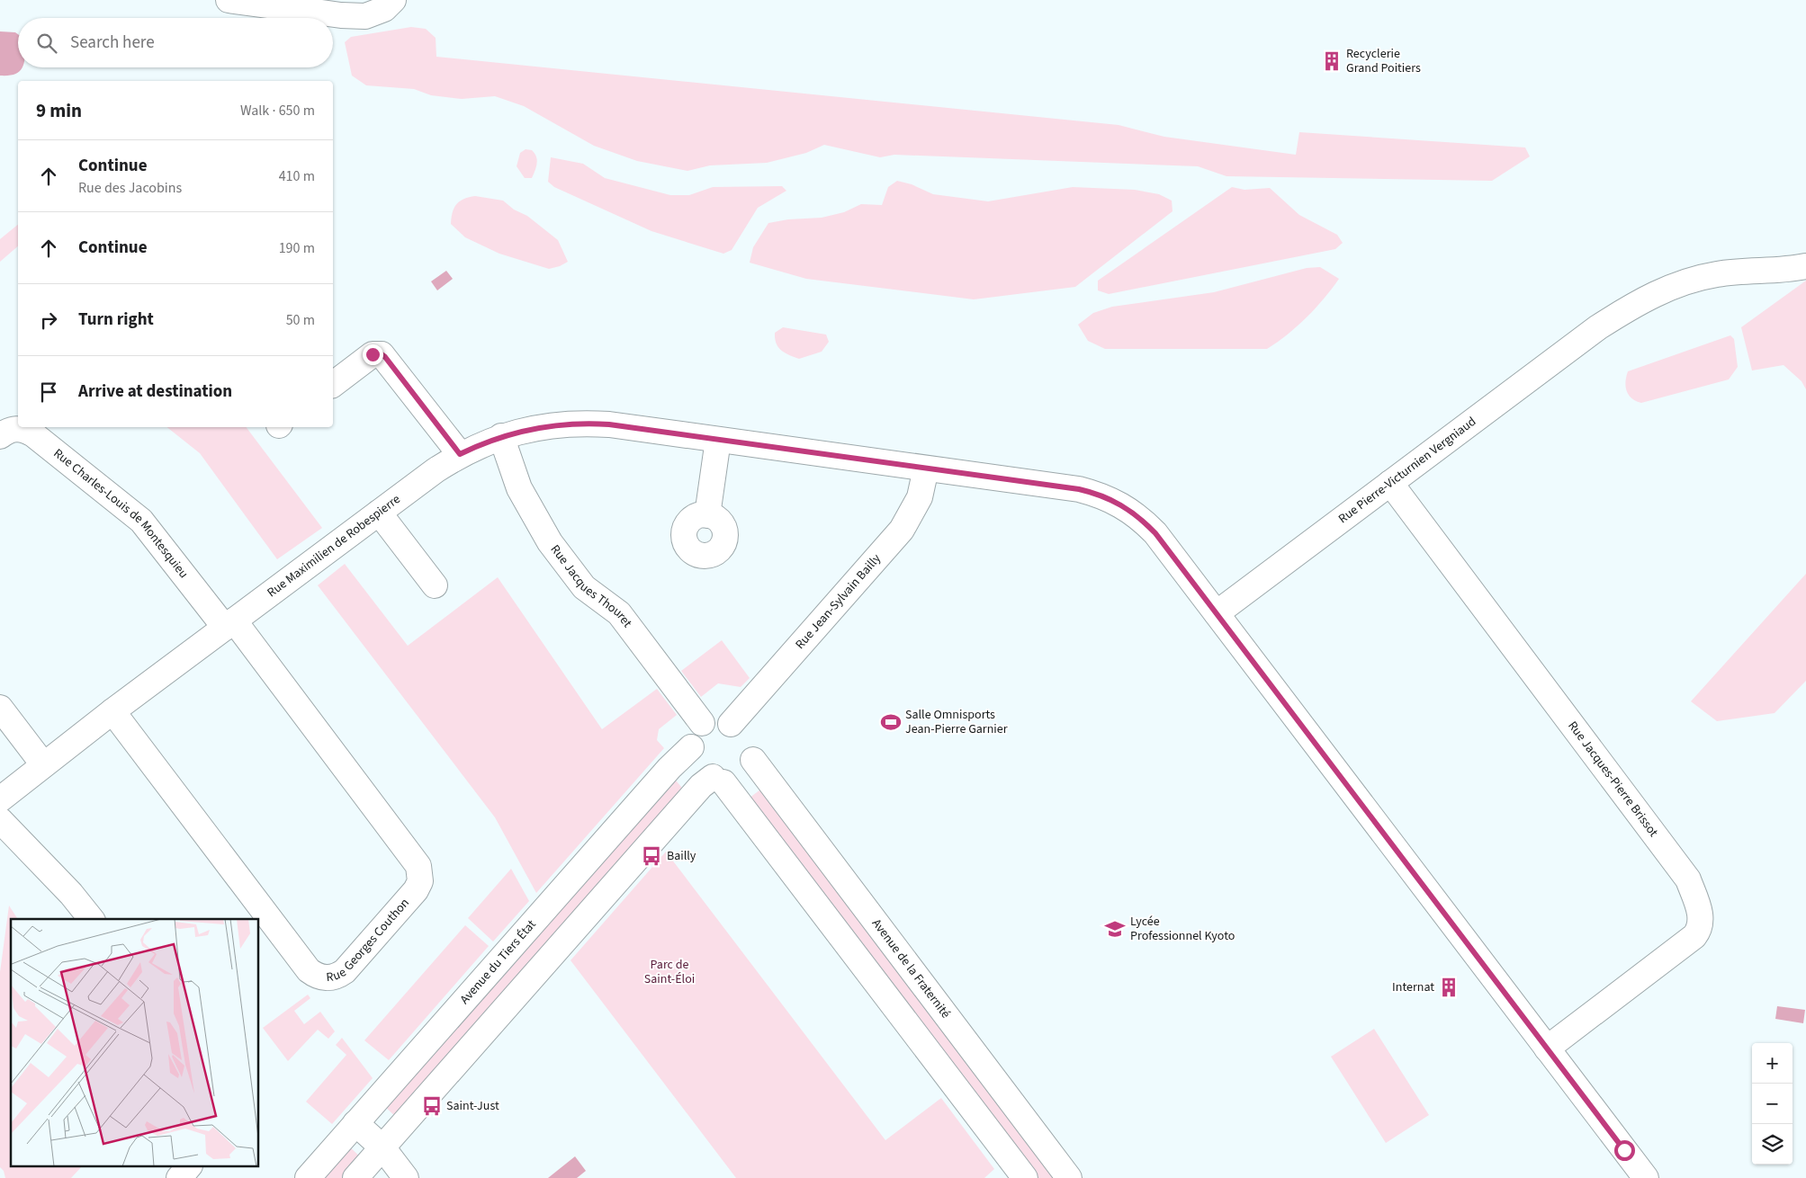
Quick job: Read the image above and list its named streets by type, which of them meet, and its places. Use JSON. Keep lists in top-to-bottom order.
{
  "streets": {
    "street": [
      "Rue Pierre-Victurnien Vergniaud",
      "Rue Charles-Louis de Montesquieu",
      "Rue Maximilien de Robespierre",
      "Rue Jacques Thouret",
      "Rue Jean-Sylvain Bailly",
      "Rue Jacques-Pierre Brissot",
      "Rue Georges Couthon",
      "Avenue du Tiers État",
      "Avenue de la Fraternité"
    ]
  },
  "crossings": [
    ["Rue Pierre-Victurnien Vergniaud", "Rue Maximilien de Robespierre"],
    ["Rue Pierre-Victurnien Vergniaud", "Rue Jacques-Pierre Brissot"],
    ["Rue Charles-Louis de Montesquieu", "Rue Maximilien de Robespierre"],
    ["Rue Charles-Louis de Montesquieu", "Rue Georges Couthon"],
    ["Rue Maximilien de Robespierre", "Rue Jacques Thouret"],
    ["Rue Maximilien de Robespierre", "Rue Jean-Sylvain Bailly"],
    ["Rue Maximilien de Robespierre", "Rue Jacques-Pierre Brissot"],
    ["Rue Maximilien de Robespierre", "Rue Georges Couthon"],
    ["Rue Jacques Thouret", "Rue Jean-Sylvain Bailly"],
    ["Rue Jacques Thouret", "Avenue du Tiers État"],
    ["Rue Jacques Thouret", "Avenue de la Fraternité"],
    ["Rue Jean-Sylvain Bailly", "Avenue du Tiers État"],
    ["Rue Jean-Sylvain Bailly", "Avenue de la Fraternité"],
    ["Avenue du Tiers État", "Avenue de la Fraternité"]
  ],
  "parks": ["Parc de Saint-Éloi"],
  "places": {
    "building": ["Recyclerie Grand Poitiers", "Internat"],
    "sports": ["Salle Omnisports Jean-Pierre Garnier"],
    "bus stop": ["Bailly", "Saint-Just"],
    "school or university": ["Lycée Professionnel Kyoto"]
  },
  "page": {
    "search": "Search here",
    "heading": ["9 min", "Walk · 650 m"],
    "list": [
      ["Continue", "Rue des Jacobins", "410 m"],
      ["Continue", "190 m"],
      ["Turn right", "50 m"],
      "Arrive at destination"
    ],
    "map_buttons": ["+", "−"]
  }
}
